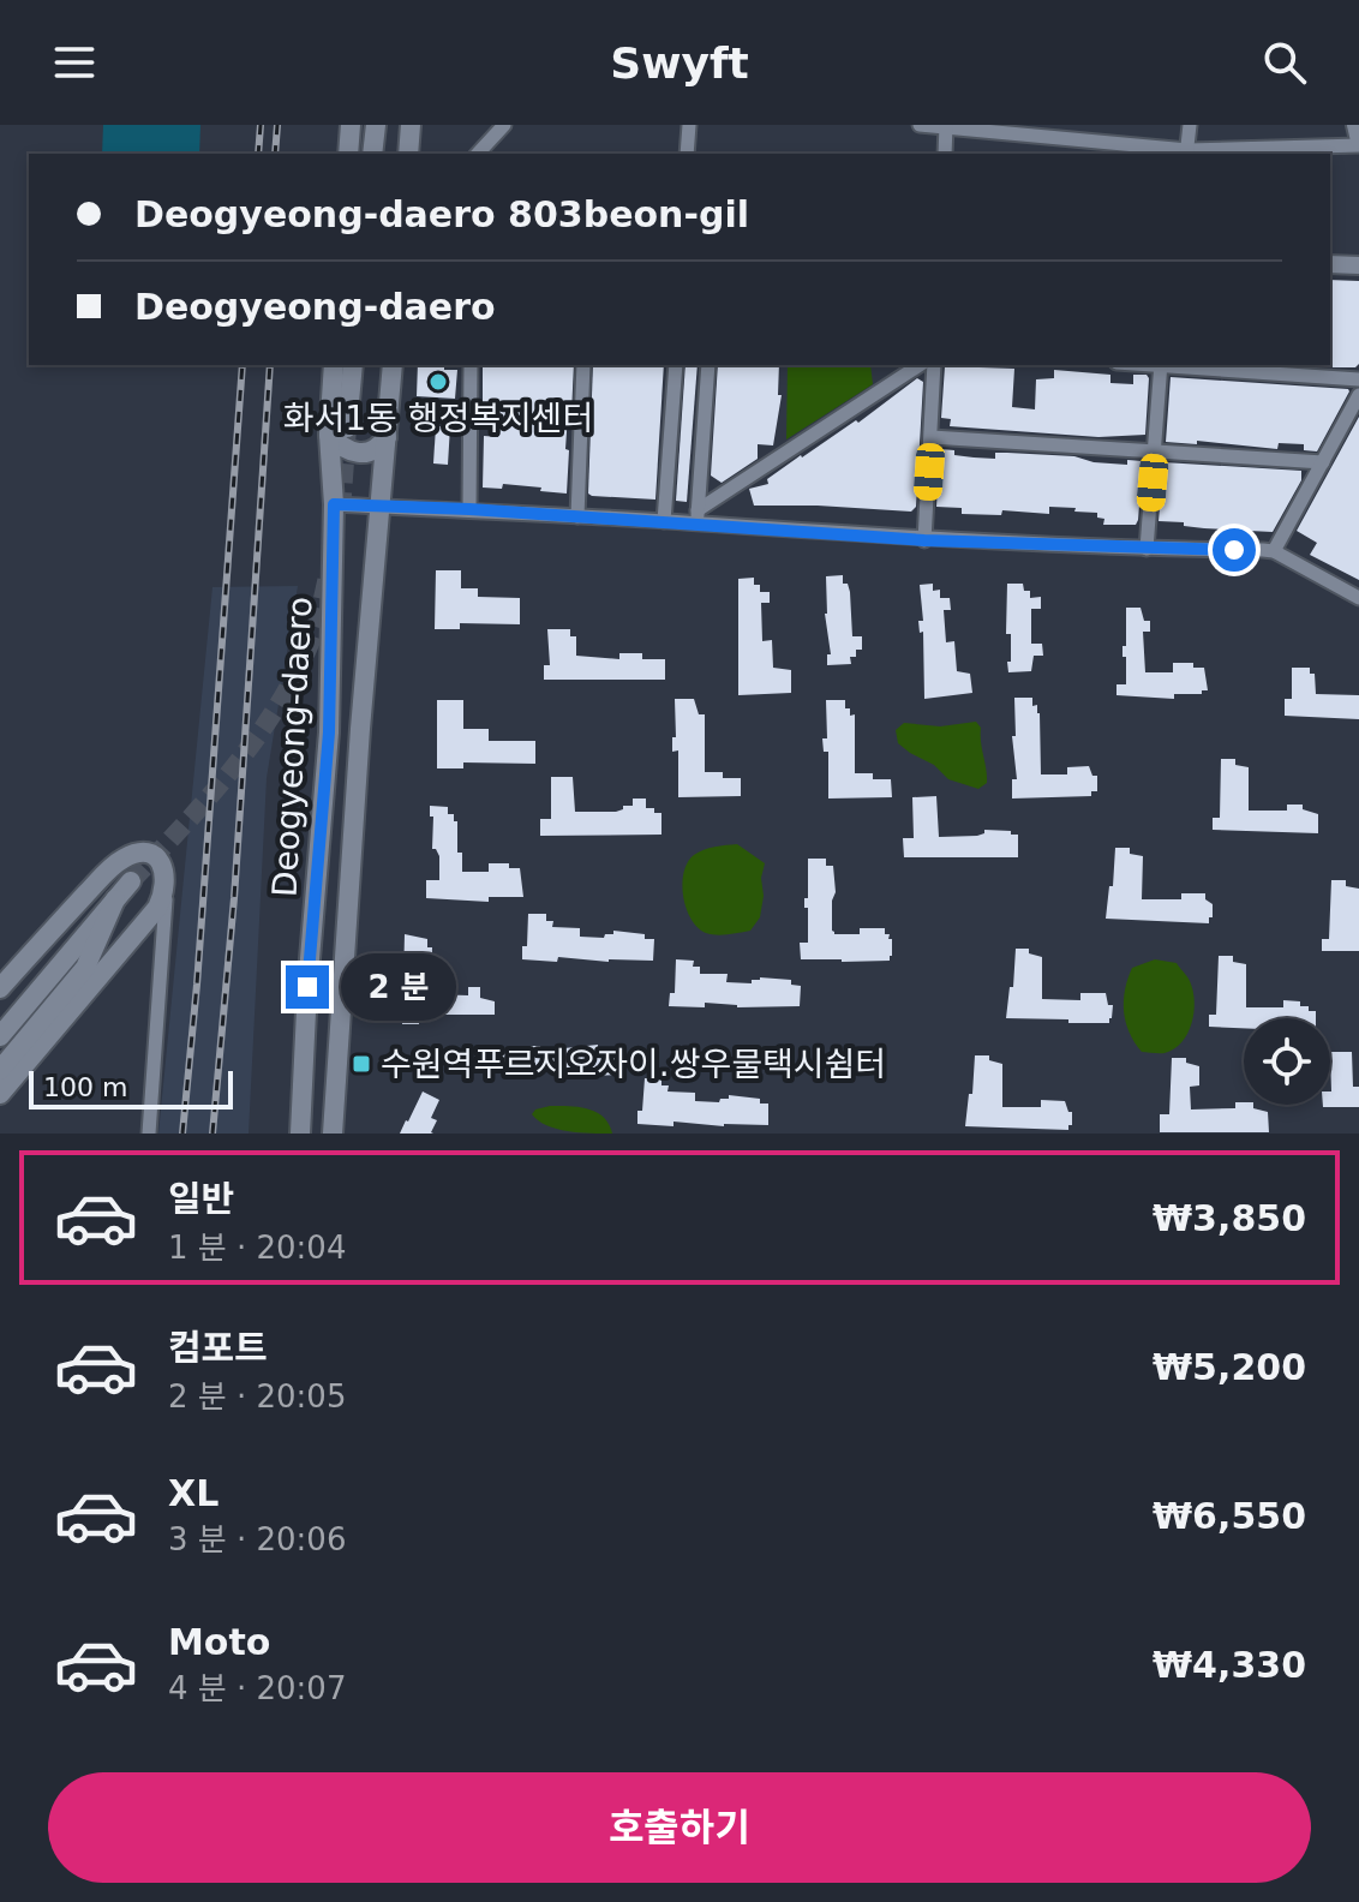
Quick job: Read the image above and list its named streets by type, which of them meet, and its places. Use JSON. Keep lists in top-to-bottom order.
{
  "streets": {
    "main road": ["Deogyeong-daero"]
  },
  "places": {
    "other": ["화서1동 행정복지센터"],
    "transit": ["수원역푸르지오자이.쌍우물택시쉼터"]
  },
  "scale_bar": "100 m",
  "page": {
    "header": "Swyft",
    "banner": ["Deogyeong-daero 803beon-gil", "Deogyeong-daero"],
    "bubble": "2 분",
    "scale": "100 m",
    "list": [
      {
        "name": "일반",
        "note": "1 분 · 20:04",
        "value": "₩3,850"
      },
      {
        "name": "컴포트",
        "note": "2 분 · 20:05",
        "value": "₩5,200"
      },
      {
        "name": "XL",
        "note": "3 분 · 20:06",
        "value": "₩6,550"
      },
      {
        "name": "Moto",
        "note": "4 분 · 20:07",
        "value": "₩4,330"
      }
    ],
    "buttons": "호출하기"
  }
}
